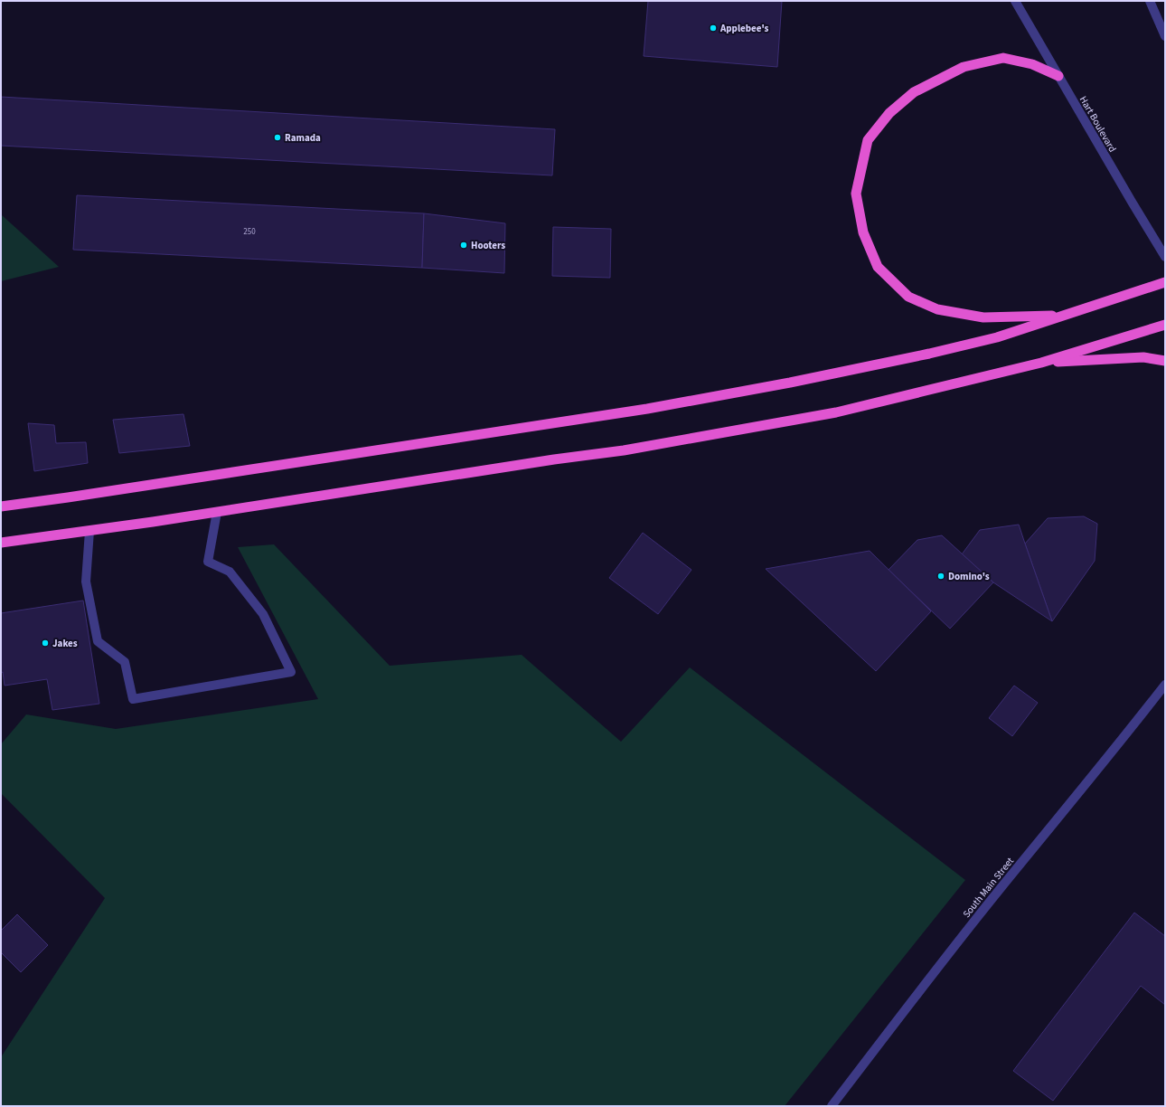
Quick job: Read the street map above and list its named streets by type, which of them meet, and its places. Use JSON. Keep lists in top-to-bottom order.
{
  "streets": {
    "street": ["Hart Boulevard", "South Main Street"]
  },
  "places": [
    "Applebee's",
    "Ramada",
    "Hooters",
    "Domino's",
    "Jakes"
  ],
  "house_numbers": ["250"]
}
